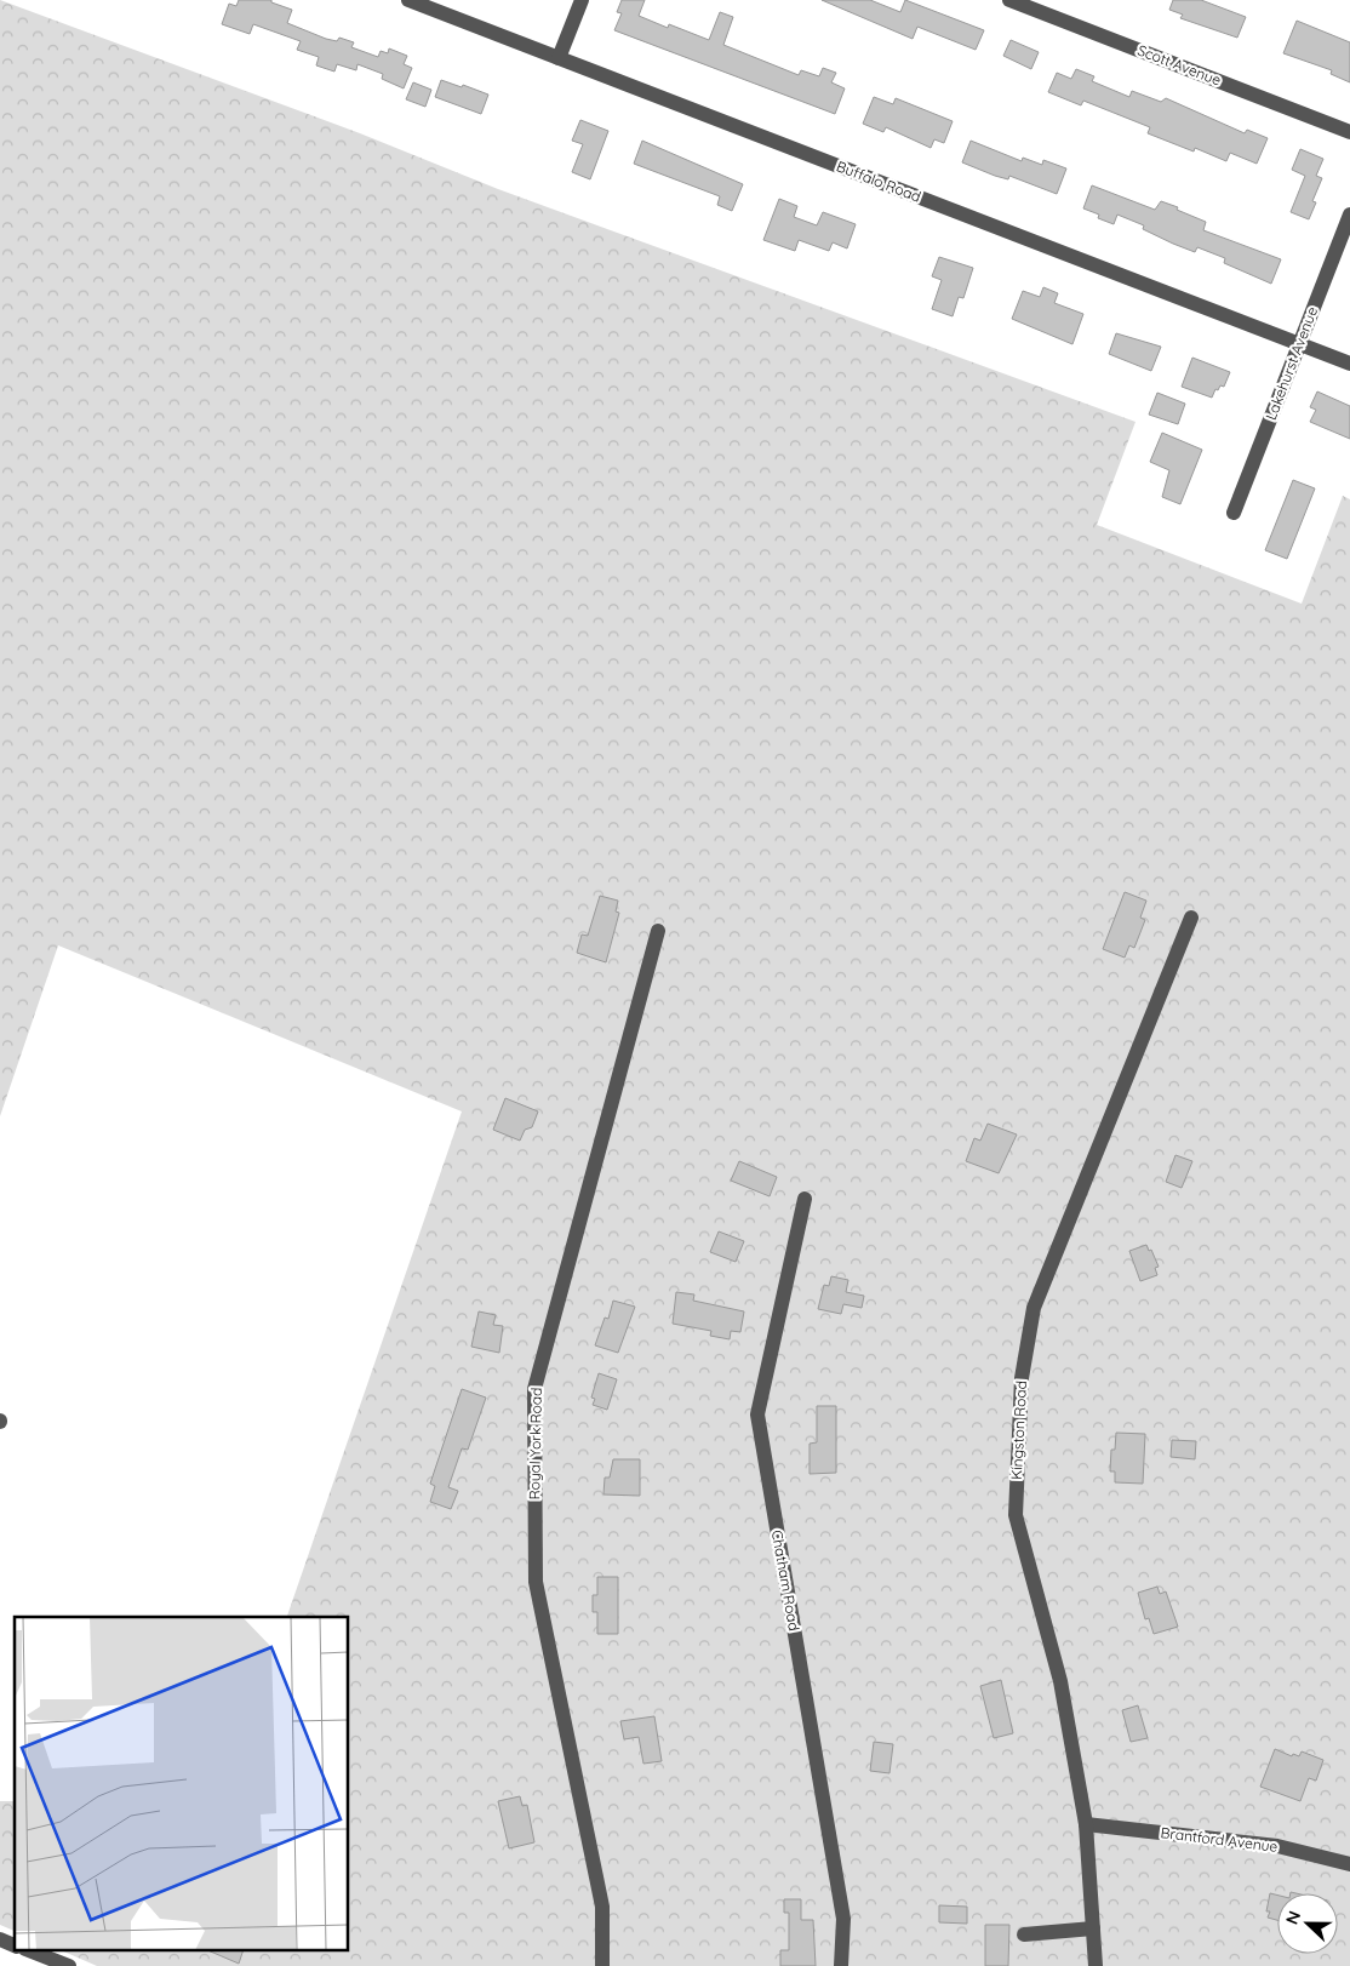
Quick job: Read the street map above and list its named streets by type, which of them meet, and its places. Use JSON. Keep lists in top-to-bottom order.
{
  "streets": {
    "street": [
      "Scott Avenue",
      "Buffalo Road",
      "Lakehurst Avenue",
      "Kingston Road",
      "Royal York Road",
      "Chatham Road",
      "Brantford Avenue"
    ]
  },
  "crossings": [
    ["Buffalo Road", "Lakehurst Avenue"],
    ["Kingston Road", "Brantford Avenue"]
  ],
  "north": "left"
}
